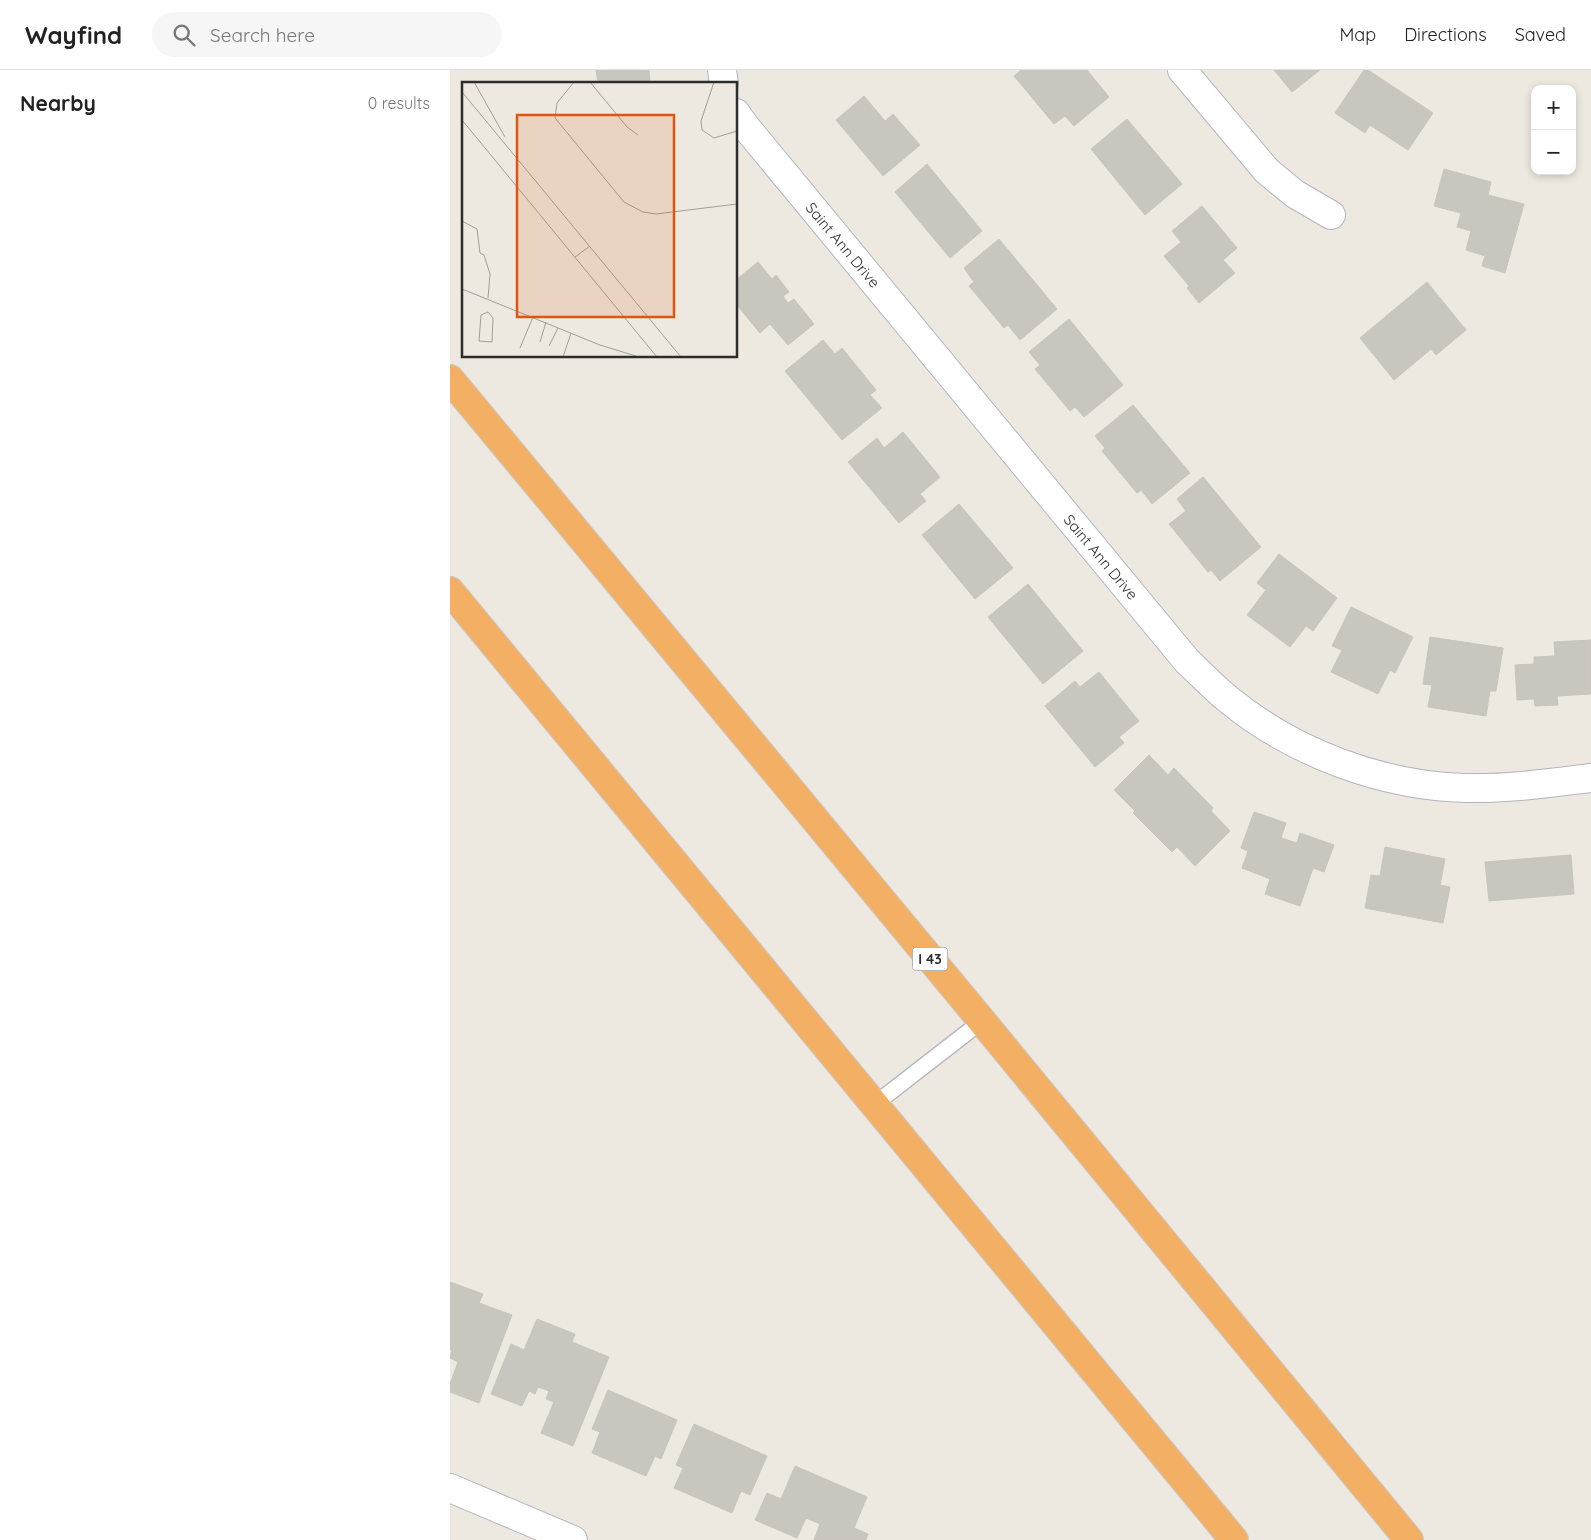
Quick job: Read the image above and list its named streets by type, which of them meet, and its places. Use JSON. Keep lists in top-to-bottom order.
{
  "streets": {
    "highway": ["I 43"],
    "street": ["Saint Ann Drive"]
  },
  "page": {
    "header": "Wayfind",
    "search": "Search here",
    "nav": ["Map", "Directions", "Saved"],
    "heading": ["Nearby", "0 results"],
    "map_buttons": ["+", "−"]
  }
}
